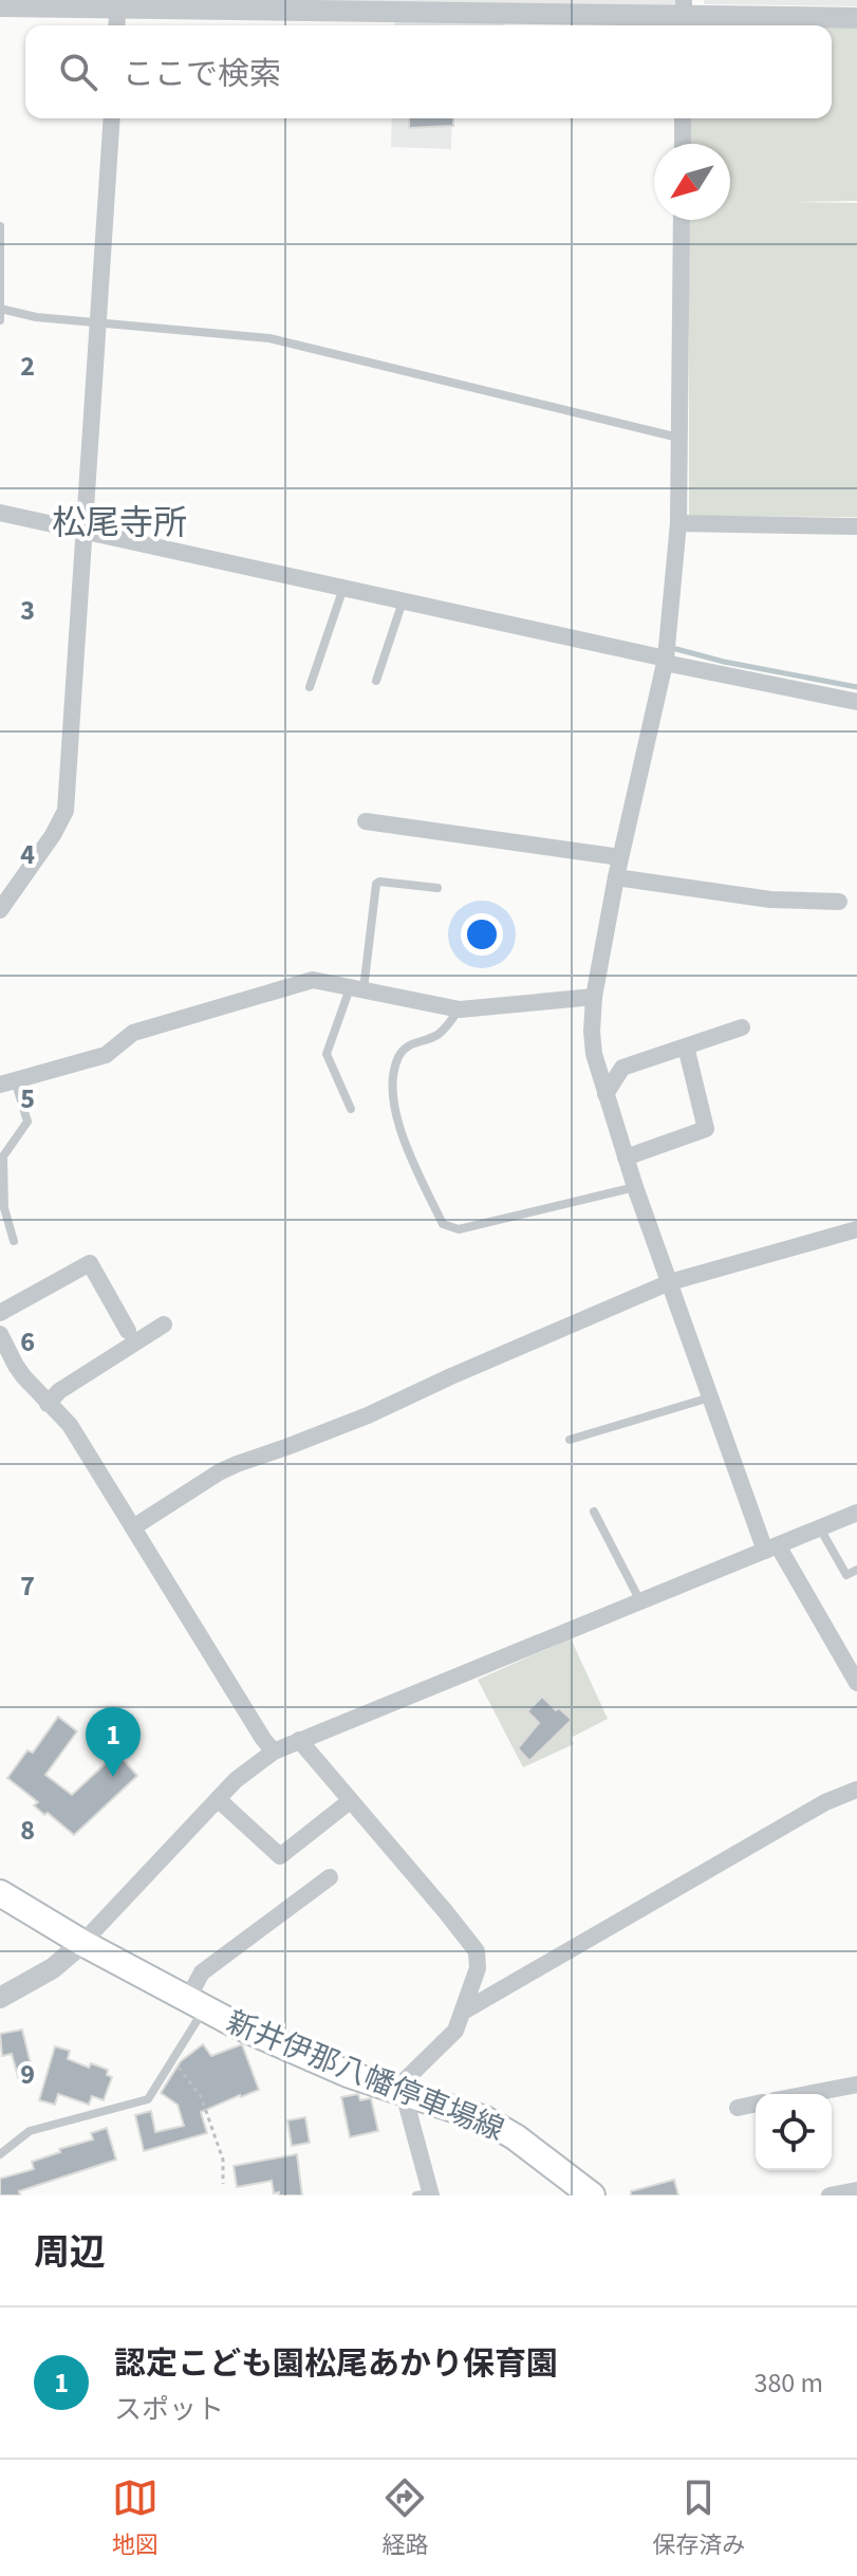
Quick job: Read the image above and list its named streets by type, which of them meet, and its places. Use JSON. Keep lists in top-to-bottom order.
{
  "streets": {
    "main road": ["新井伊那八幡停車場線"]
  },
  "districts": ["松尾寺所"],
  "north": "bottom left",
  "page": {
    "search": "ここで検索",
    "pins": "1",
    "heading": "周辺",
    "list": [
      {
        "mark": "1",
        "name": "認定こども園松尾あかり保育園",
        "note": "スポット",
        "value": "380 m"
      }
    ],
    "nav": ["地図", "経路", "保存済み"]
  },
  "grid": {
    "rows": [
      "2",
      "3",
      "4",
      "5",
      "6",
      "7",
      "8",
      "9"
    ]
  }
}
